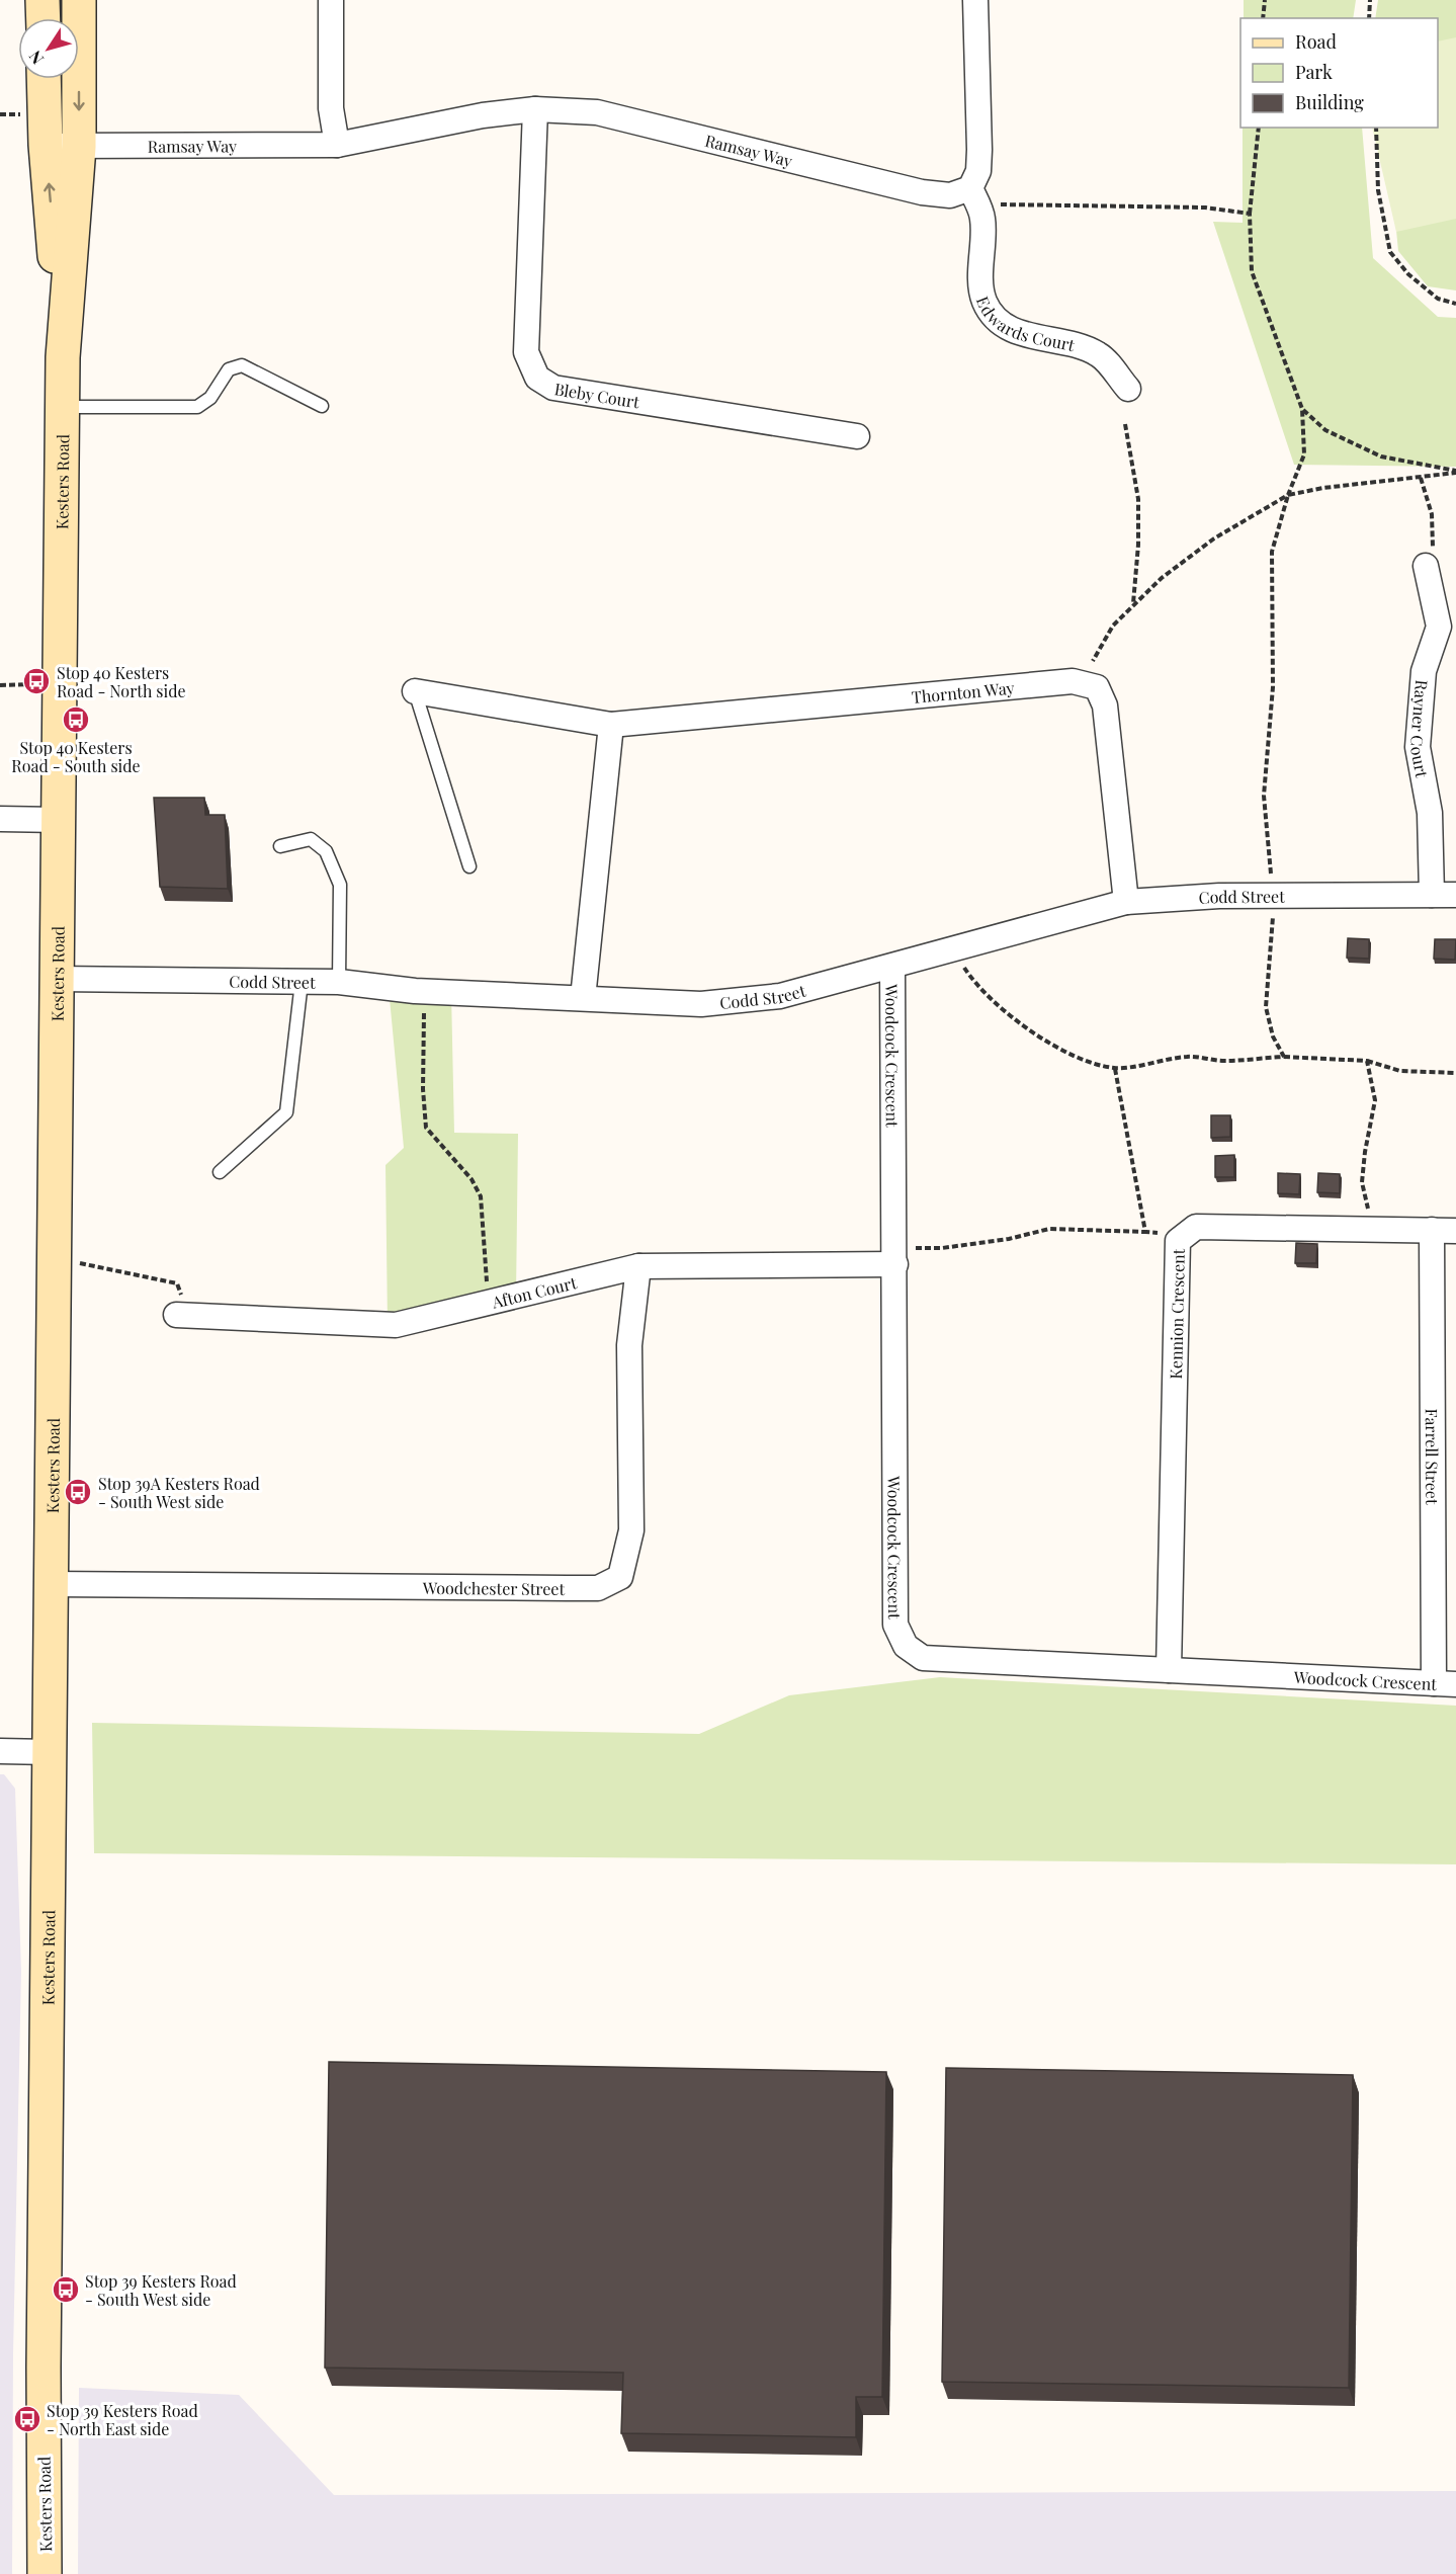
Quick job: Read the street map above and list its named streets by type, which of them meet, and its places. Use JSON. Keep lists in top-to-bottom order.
{
  "streets": {
    "main road": ["Kesters Road"],
    "street": [
      "Ramsay Way",
      "Edwards Court",
      "Bleby Court",
      "Thornton Way",
      "Rayner Court",
      "Codd Street",
      "Woodcock Crescent",
      "Afton Court",
      "Kennion Crescent",
      "Farrell Street",
      "Woodchester Street"
    ]
  },
  "crossings": [
    ["Ramsay Way", "Edwards Court"],
    ["Ramsay Way", "Bleby Court"],
    ["Ramsay Way", "Kesters Road"],
    ["Kesters Road", "Codd Street"],
    ["Kesters Road", "Woodchester Street"],
    ["Thornton Way", "Codd Street"],
    ["Rayner Court", "Codd Street"],
    ["Codd Street", "Woodcock Crescent"],
    ["Woodcock Crescent", "Afton Court"],
    ["Woodcock Crescent", "Kennion Crescent"],
    ["Woodcock Crescent", "Farrell Street"],
    ["Afton Court", "Woodchester Street"],
    ["Kennion Crescent", "Farrell Street"]
  ],
  "places": {
    "bus stop": [
      "Stop 40 Kesters Road - North side",
      "Stop 40 Kesters Road - South side",
      "Stop 39A Kesters Road - South West side",
      "Stop 39 Kesters Road - South West side",
      "Stop 39 Kesters Road - North East side"
    ]
  },
  "legend": ["Road", "Park", "Building"],
  "north": "bottom left"
}
